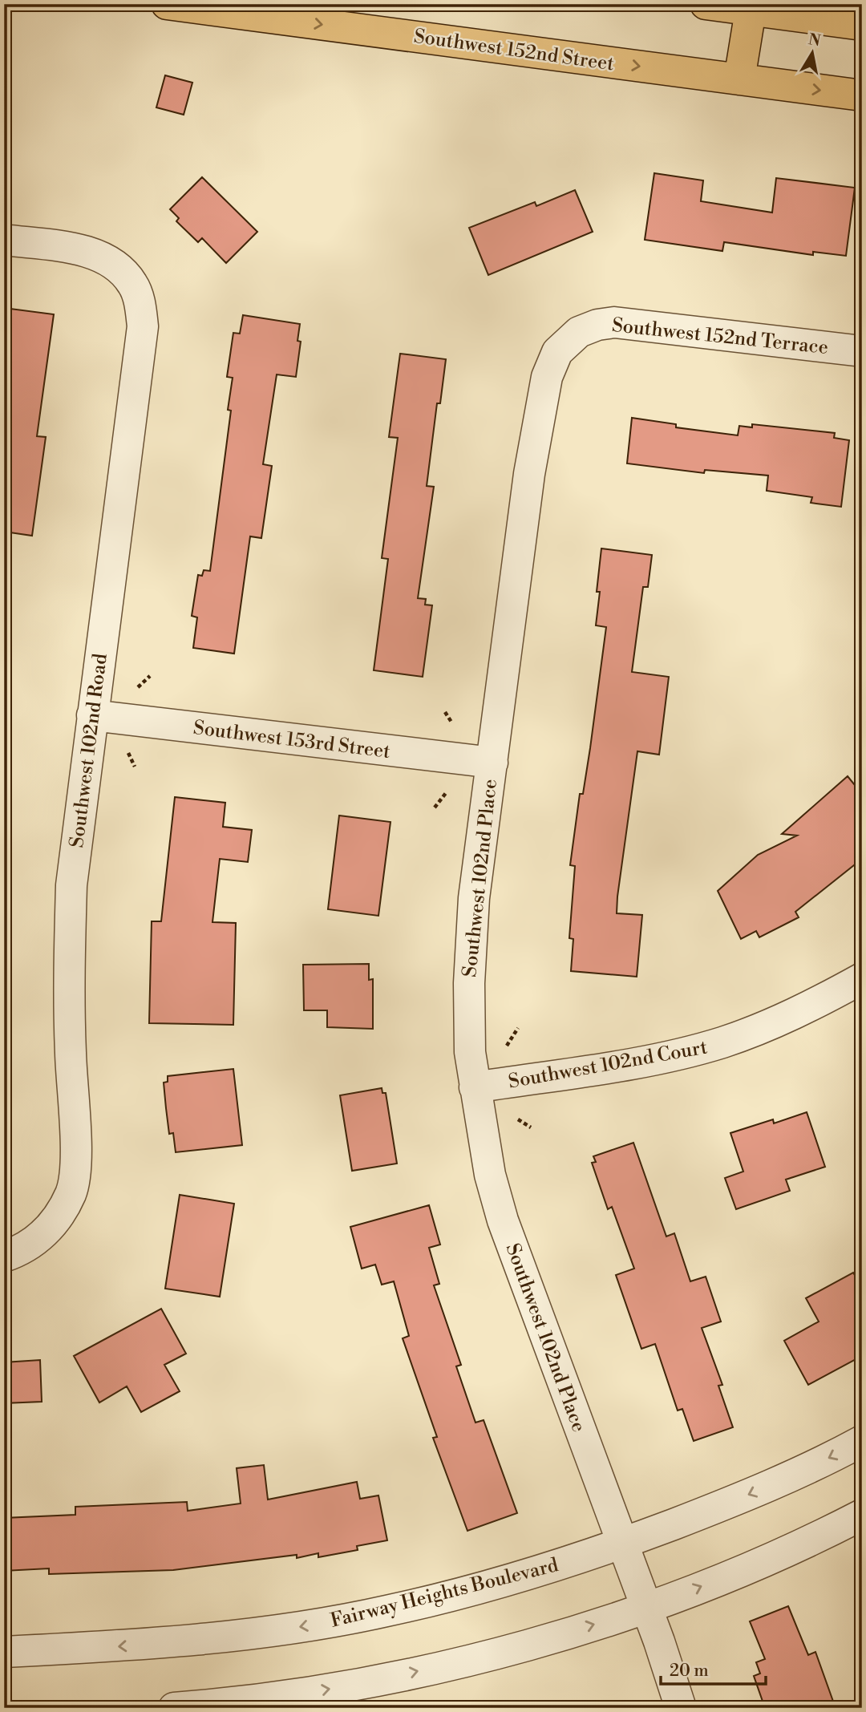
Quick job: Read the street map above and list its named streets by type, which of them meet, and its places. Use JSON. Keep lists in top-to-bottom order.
{
  "streets": {
    "main road": ["Southwest 152nd Street"],
    "street": [
      "Southwest 152nd Terrace",
      "Southwest 153rd Street",
      "Southwest 102nd Road",
      "Southwest 102nd Place",
      "Southwest 102nd Court",
      "Fairway Heights Boulevard"
    ]
  },
  "crossings": [
    ["Southwest 152nd Terrace", "Southwest 102nd Place"],
    ["Southwest 153rd Street", "Southwest 102nd Road"],
    ["Southwest 153rd Street", "Southwest 102nd Place"],
    ["Southwest 102nd Place", "Southwest 102nd Court"],
    ["Southwest 102nd Place", "Fairway Heights Boulevard"]
  ],
  "one_way": ["Southwest 152nd Street"],
  "scale_bar": "20 m",
  "north": "top"
}
